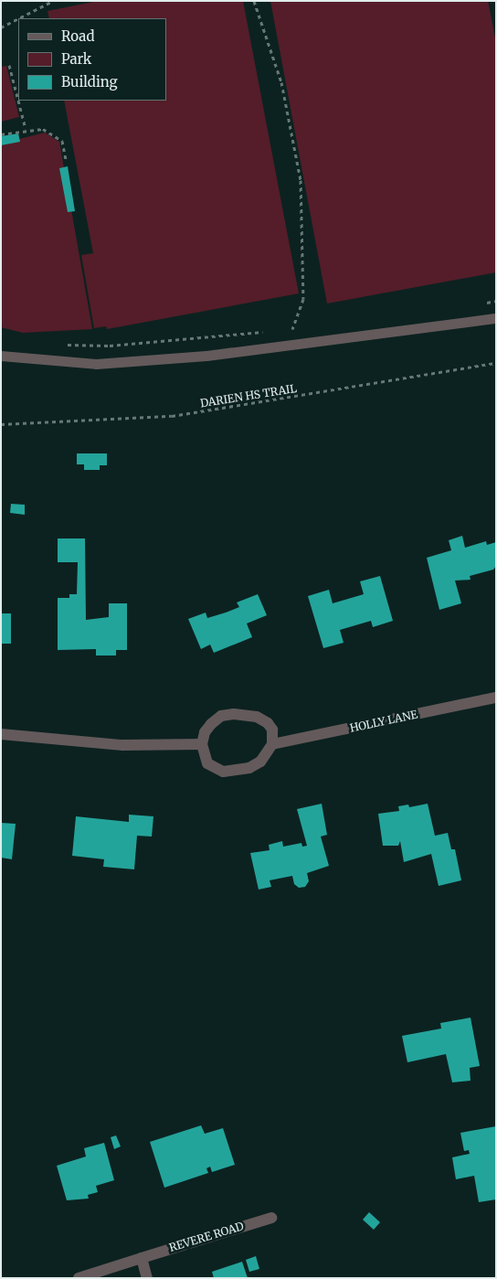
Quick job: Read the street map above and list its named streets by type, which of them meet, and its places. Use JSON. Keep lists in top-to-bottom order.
{
  "streets": {
    "street": ["HOLLY LANE", "REVERE ROAD"],
    "path": ["DARIEN HS TRAIL"]
  },
  "legend": ["Road", "Park", "Building"]
}
